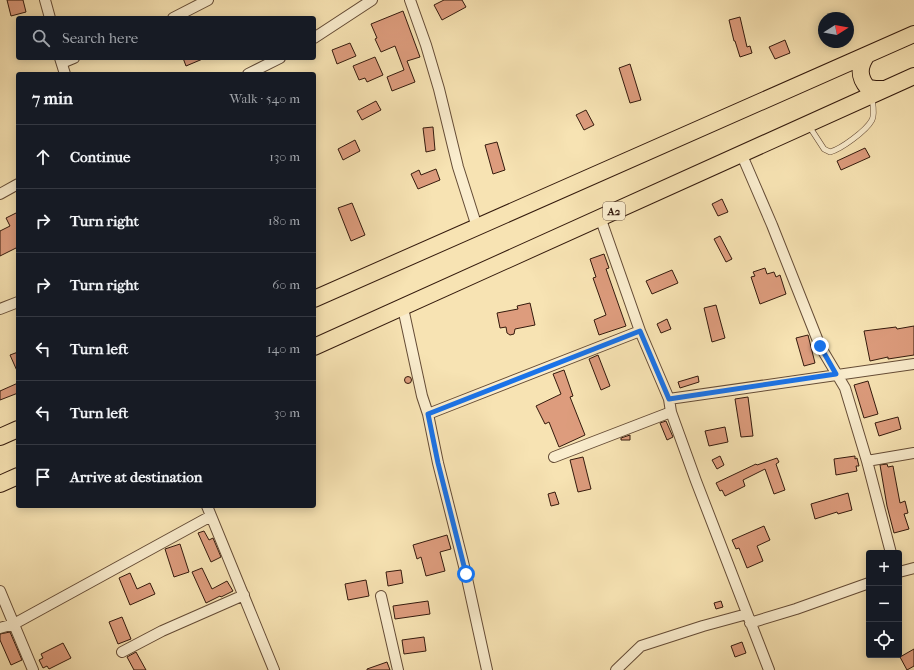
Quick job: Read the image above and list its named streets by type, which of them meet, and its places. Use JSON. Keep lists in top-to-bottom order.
{
  "streets": {
    "highway": ["A2"]
  },
  "north": "right",
  "page": {
    "search": "Search here",
    "heading": ["7 min", "Walk · 540 m"],
    "list": [
      ["Continue", "130 m"],
      ["Turn right", "180 m"],
      ["Turn right", "60 m"],
      ["Turn left", "140 m"],
      ["Turn left", "30 m"],
      "Arrive at destination"
    ],
    "map_buttons": ["+", "−"]
  }
}
